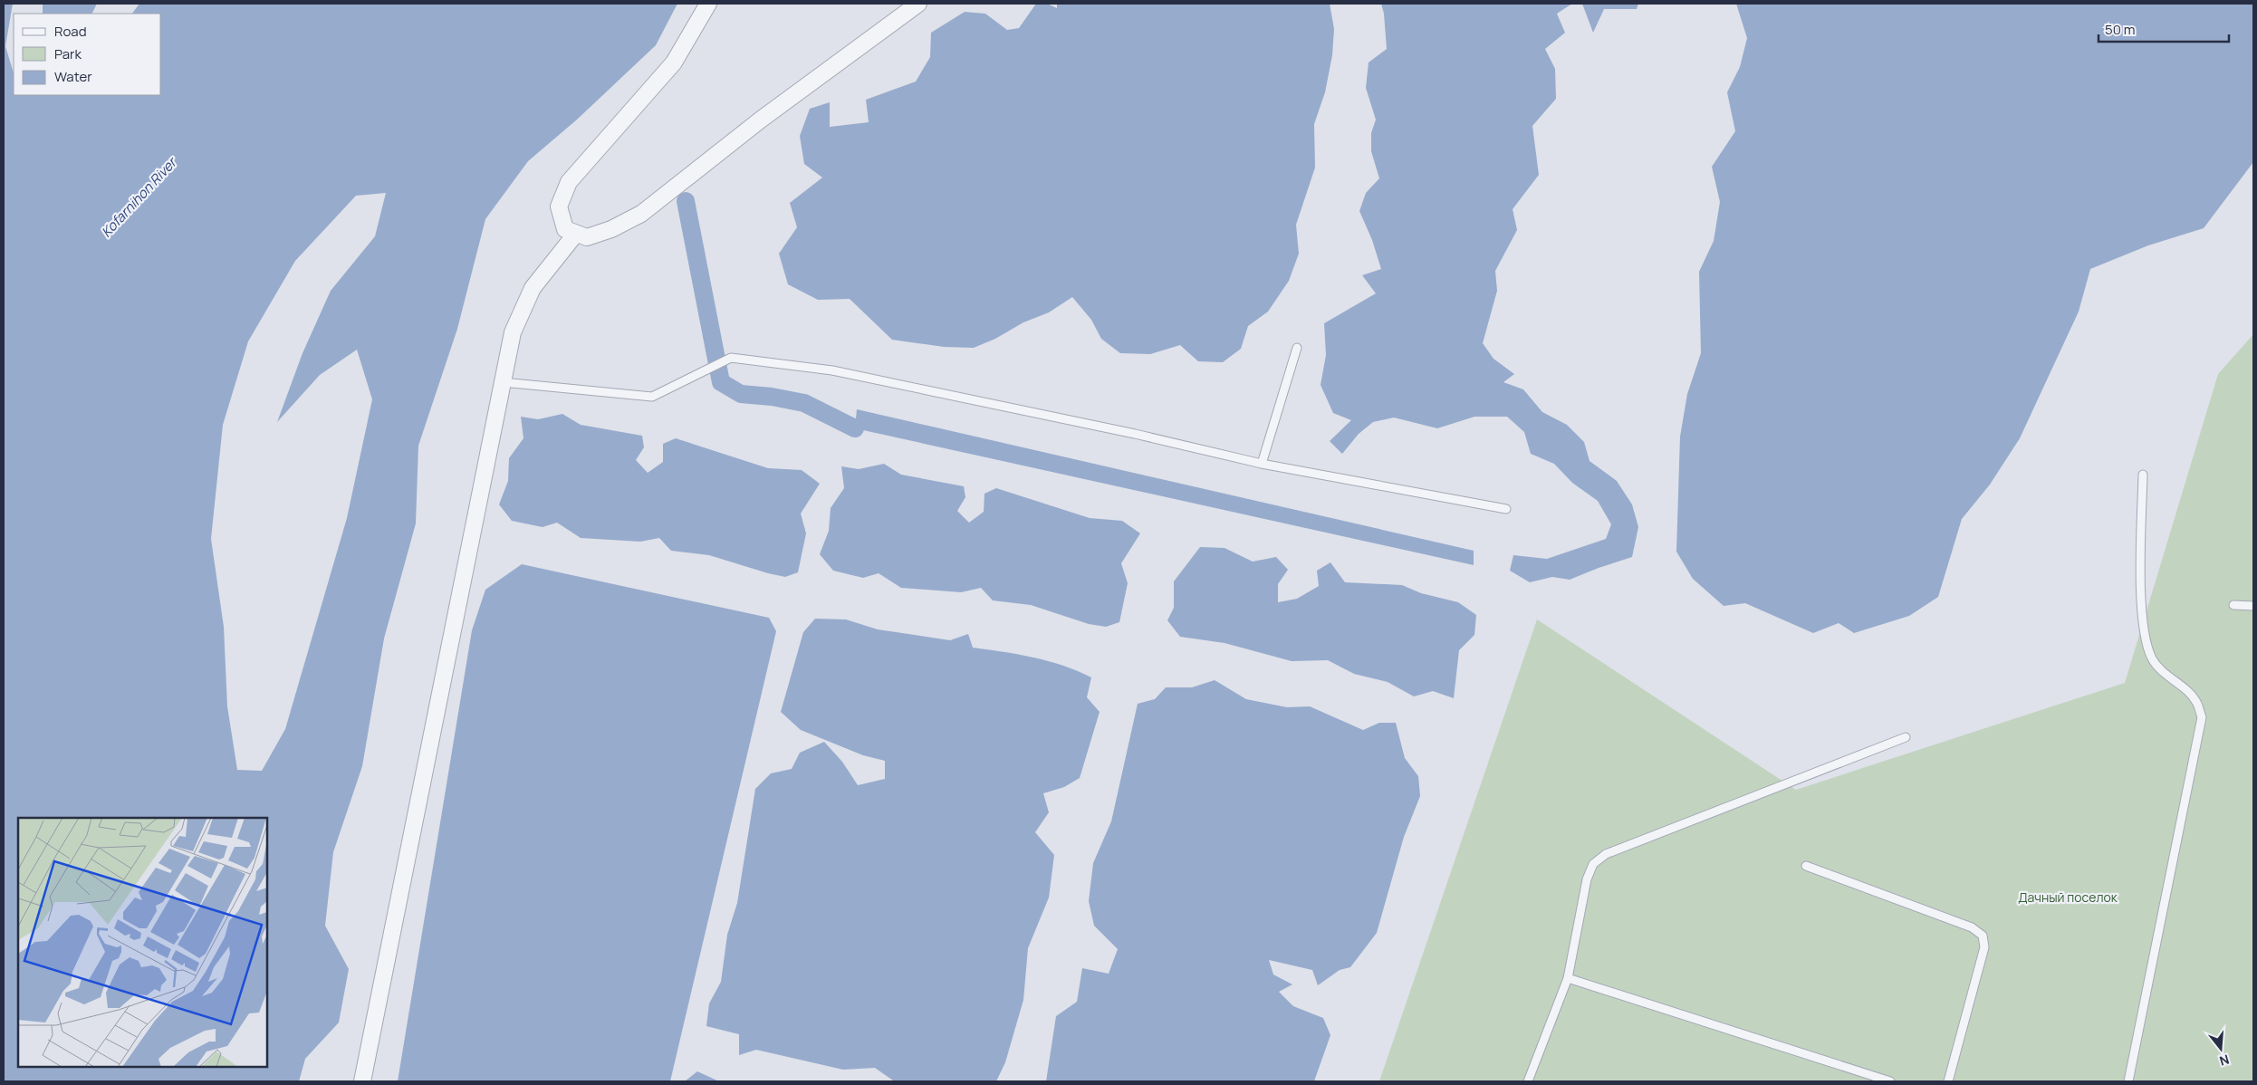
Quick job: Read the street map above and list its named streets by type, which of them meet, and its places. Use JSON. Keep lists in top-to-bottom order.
{
  "water": ["Kofarnihon River"],
  "parks": ["Дачный поселок"],
  "legend": ["Road", "Park", "Water"],
  "scale_bar": "50 m",
  "north": "bottom"
}
